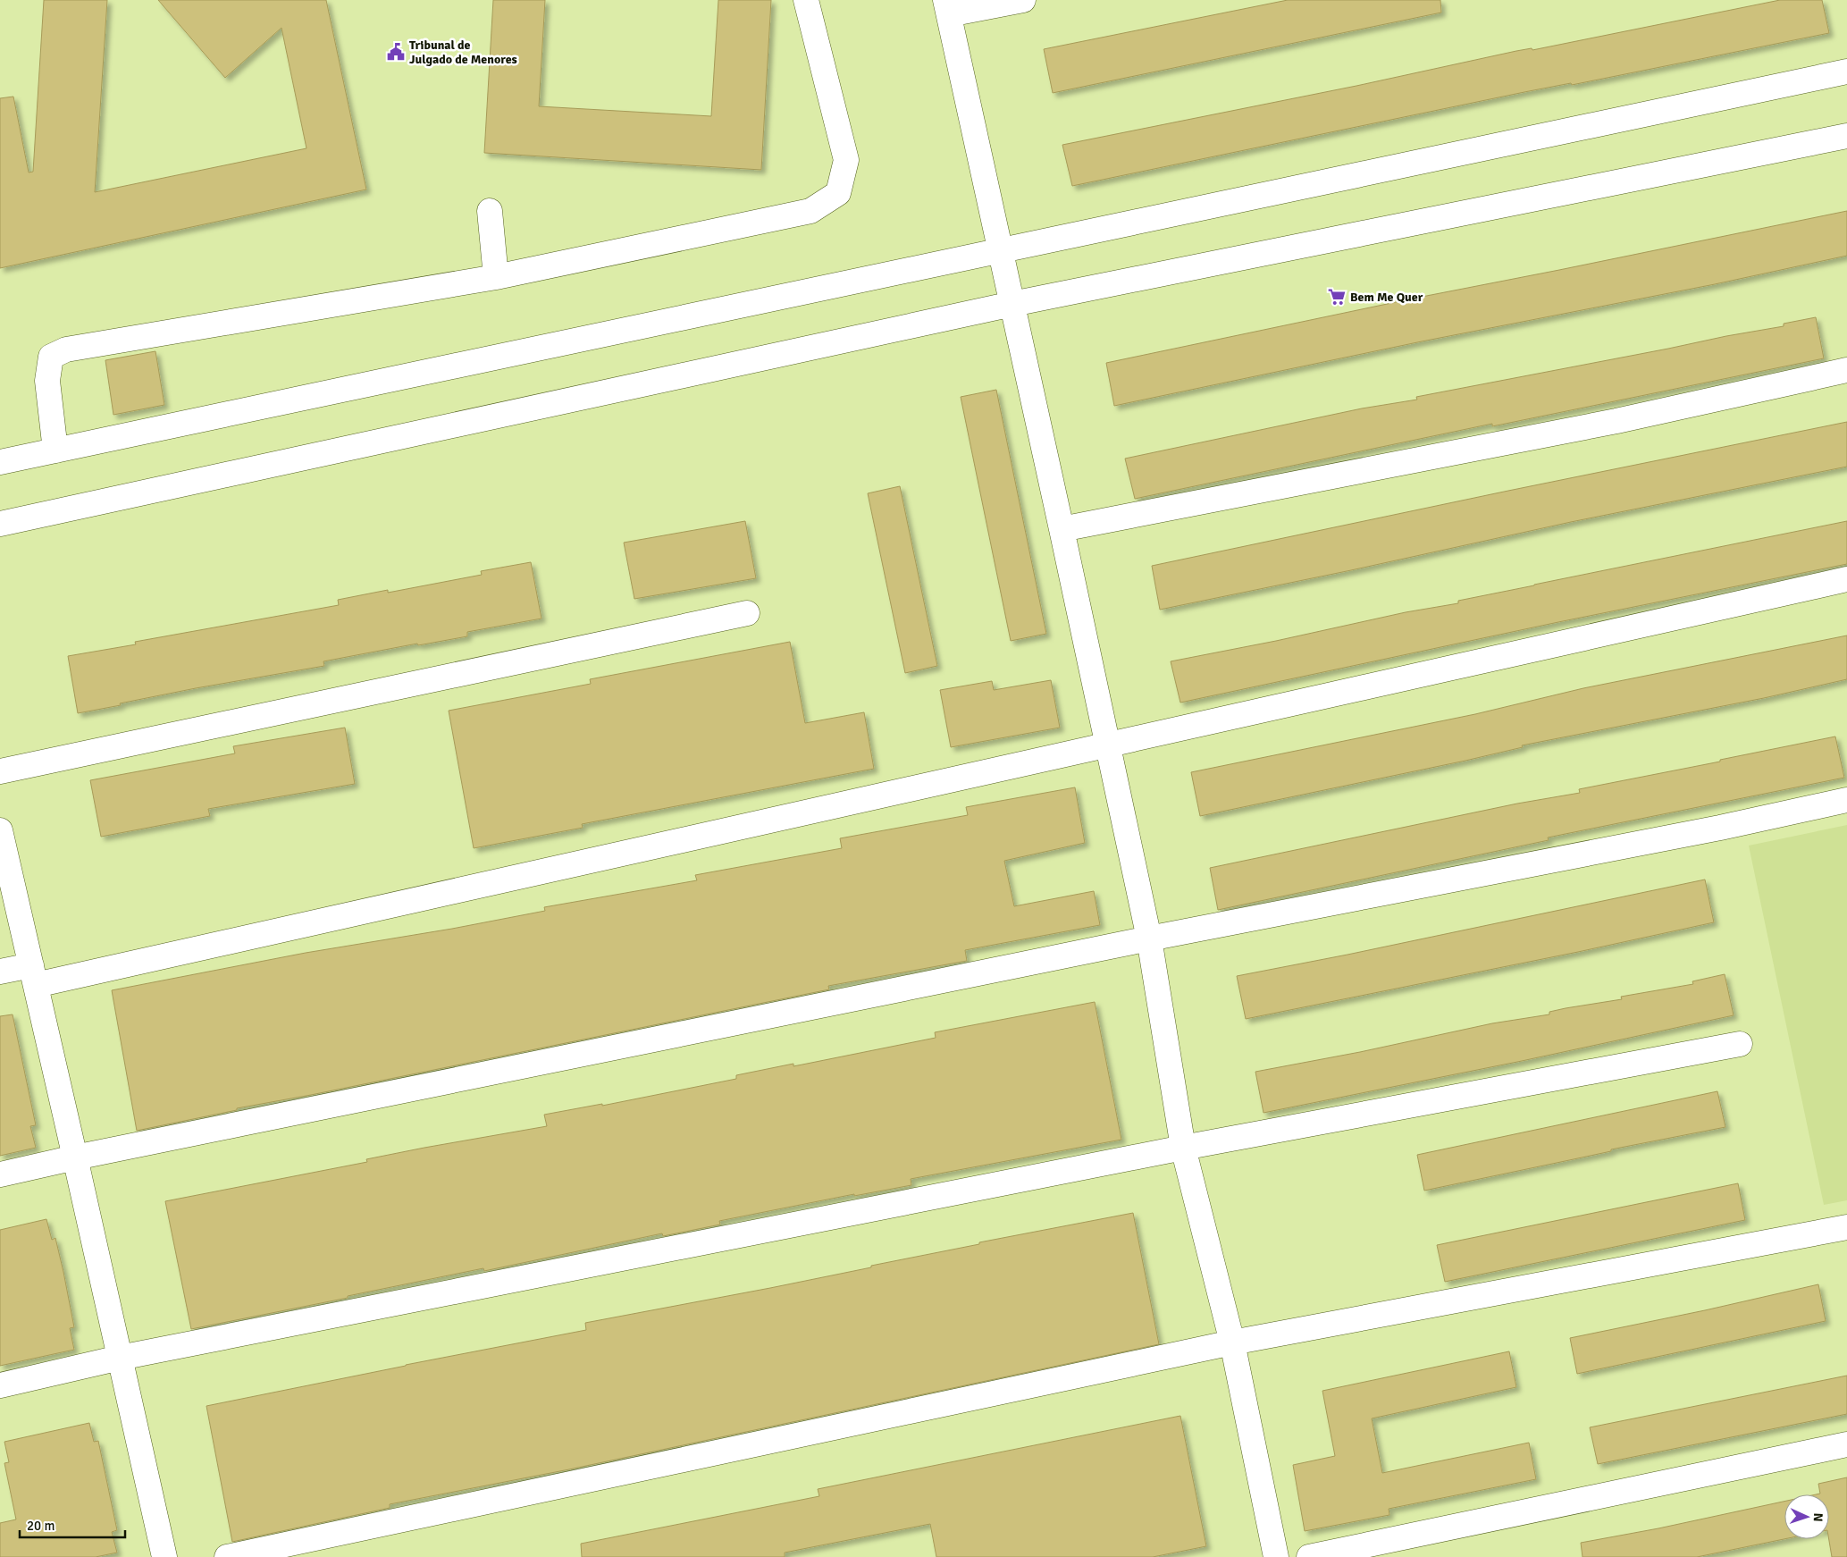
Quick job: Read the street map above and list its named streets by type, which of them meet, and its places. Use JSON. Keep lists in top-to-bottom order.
{
  "places": {
    "public building": ["Tribunal de Julgado de Menores"],
    "supermarket": ["Bem Me Quer"]
  },
  "scale_bar": "20 m",
  "north": "right"
}
